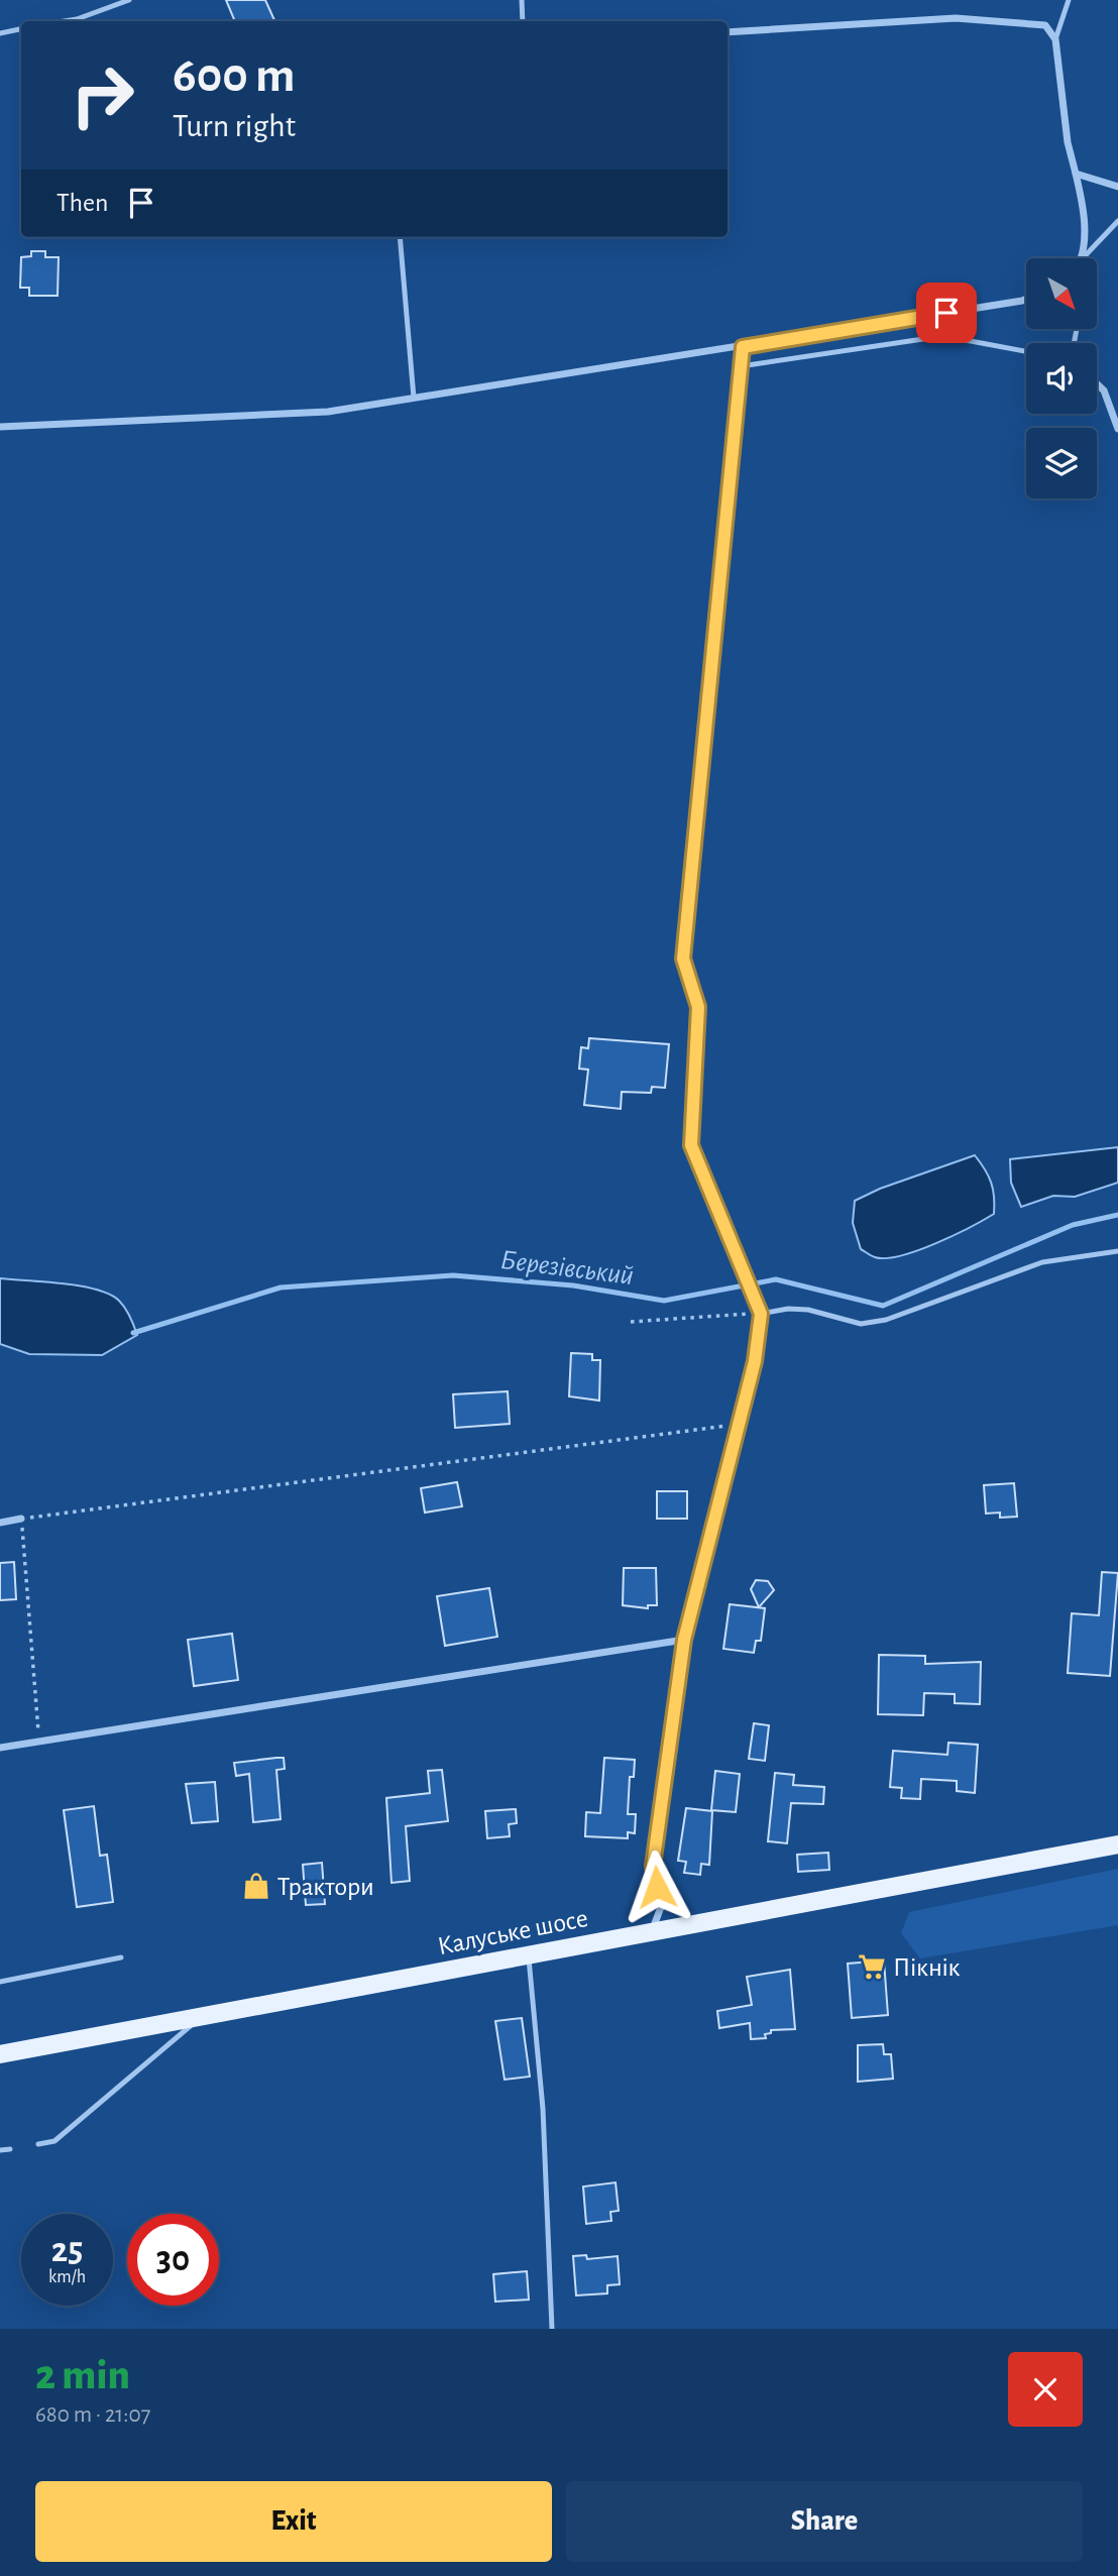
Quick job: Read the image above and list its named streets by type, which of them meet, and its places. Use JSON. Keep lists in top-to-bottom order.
{
  "streets": {
    "main road": ["Калуське шосе"]
  },
  "water": ["Березівський"],
  "places": {
    "shop": ["Трактори"],
    "supermarket": ["Пікнік"]
  },
  "north": "bottom right",
  "page": {
    "turn": ["600 m", "Turn right"],
    "then": "Then",
    "speed": "25 km/h",
    "limit": "30",
    "heading": ["2 min", "680 m · 21:07"],
    "buttons": ["Exit", "Share"]
  }
}
